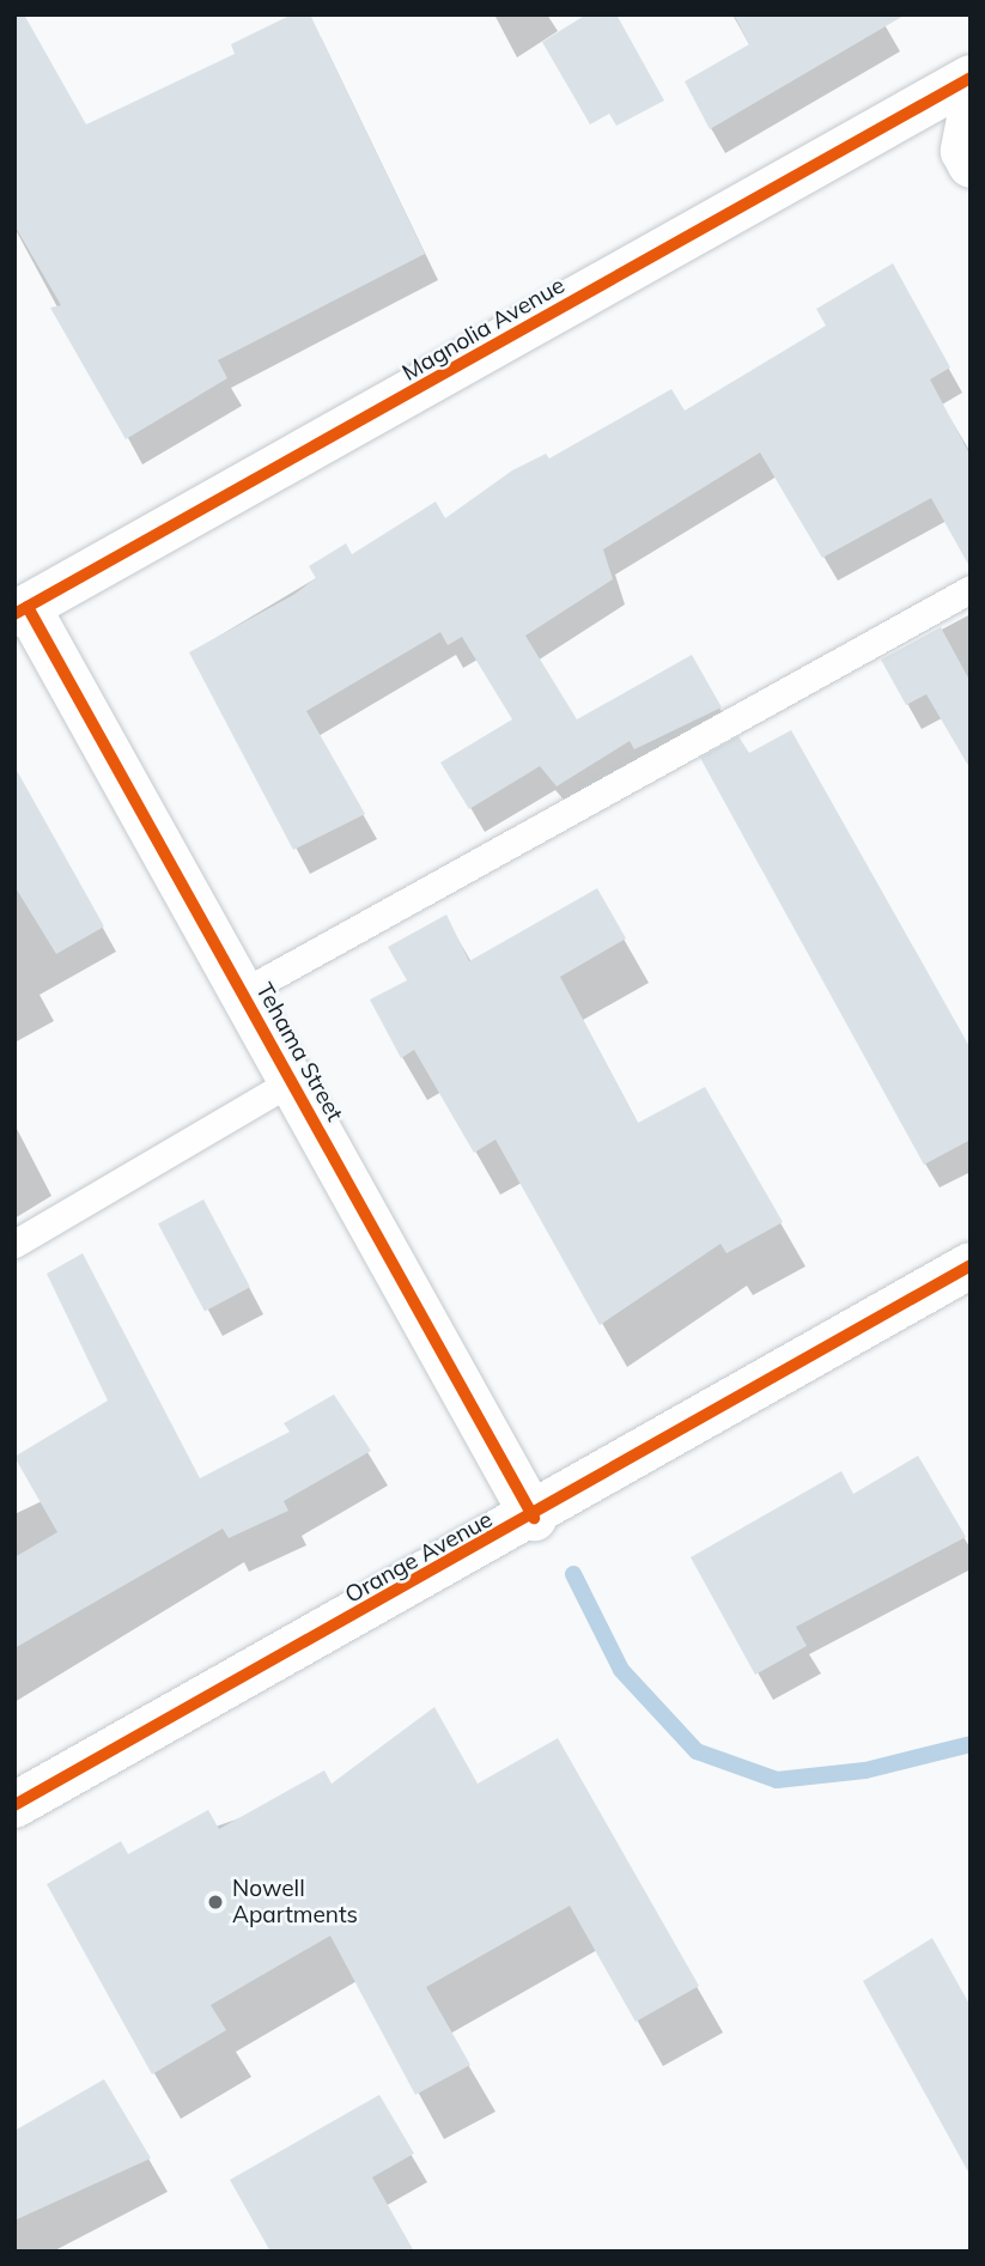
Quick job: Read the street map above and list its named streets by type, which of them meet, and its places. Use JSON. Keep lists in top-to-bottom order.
{
  "streets": {
    "street": ["Magnolia Avenue", "Tehama Street", "Orange Avenue"]
  },
  "crossings": [
    ["Magnolia Avenue", "Tehama Street"],
    ["Tehama Street", "Orange Avenue"]
  ],
  "places": ["Nowell Apartments"]
}
